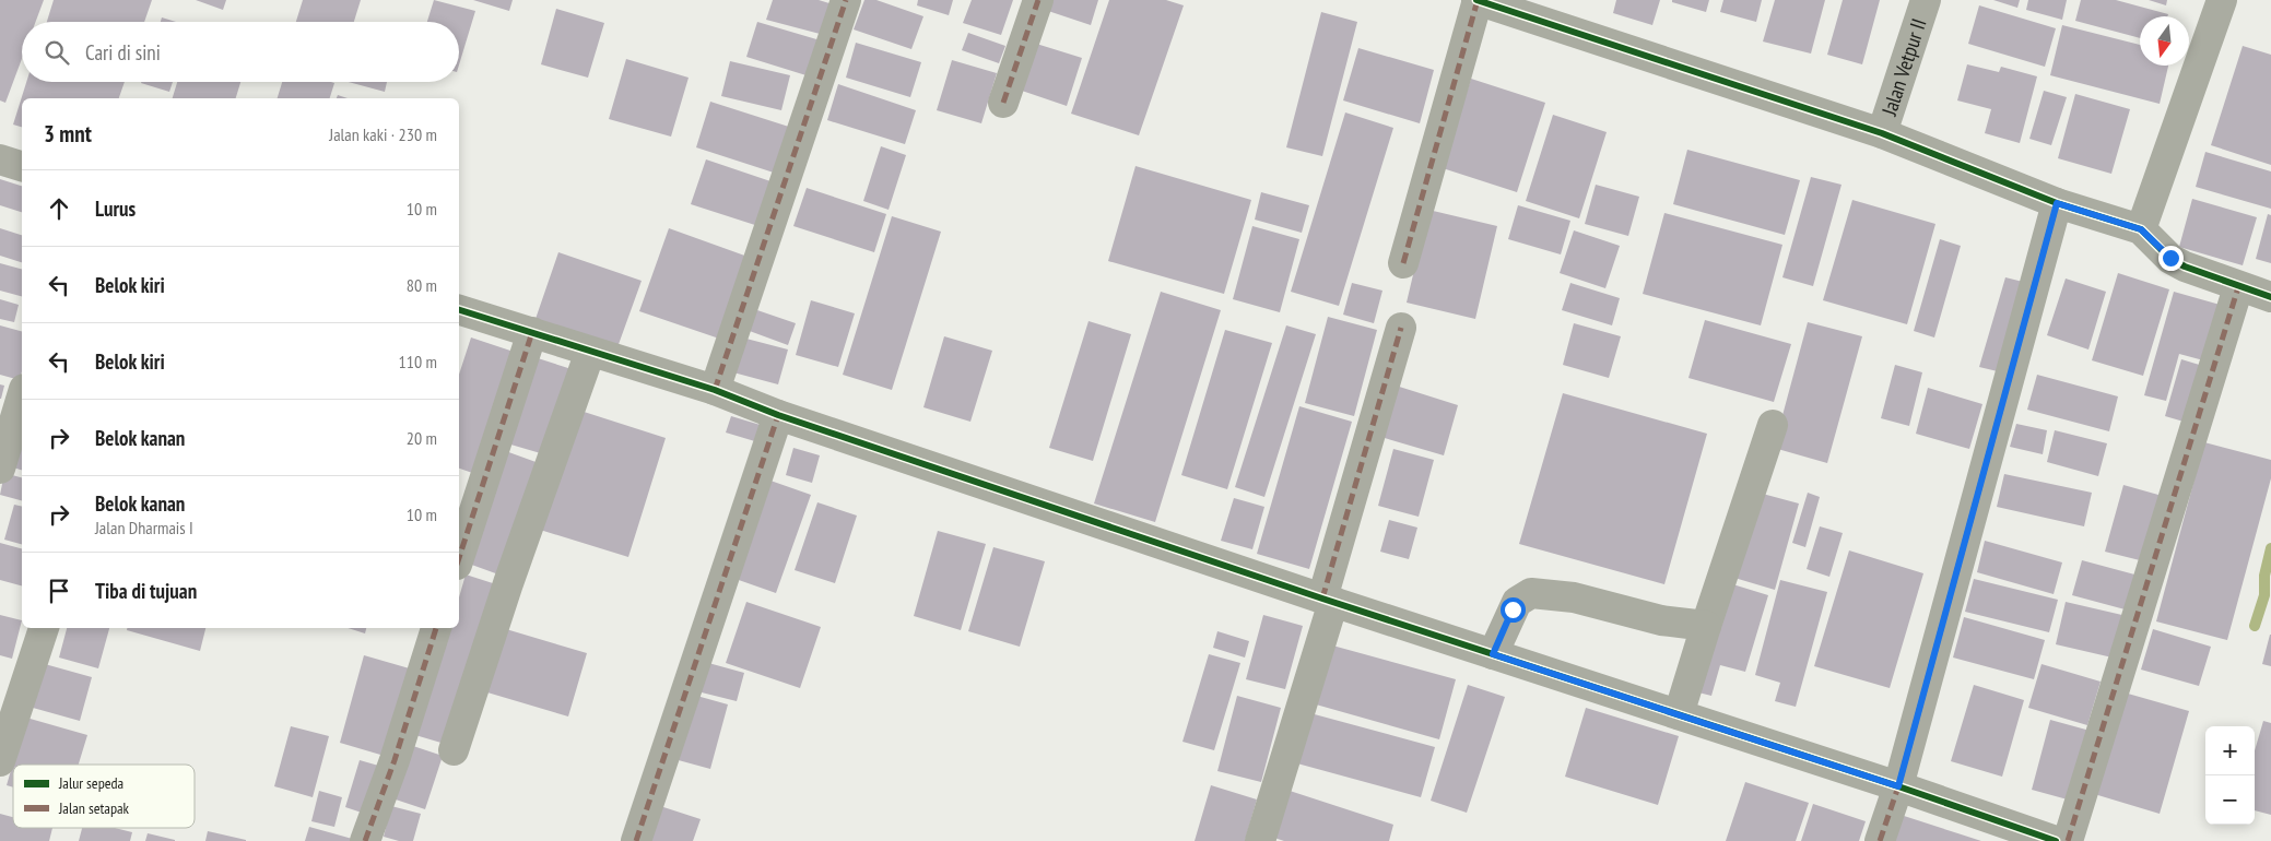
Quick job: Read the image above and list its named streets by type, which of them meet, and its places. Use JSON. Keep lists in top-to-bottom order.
{
  "streets": {
    "street": ["Jalan Vetpur II"]
  },
  "legend": ["Jalur sepeda", "Jalan setapak"],
  "north": "bottom",
  "page": {
    "search": "Cari di sini",
    "heading": ["3 mnt", "Jalan kaki · 230 m"],
    "list": [
      ["Lurus", "10 m"],
      ["Belok kiri", "80 m"],
      ["Belok kiri", "110 m"],
      ["Belok kanan", "20 m"],
      ["Belok kanan", "Jalan Dharmais I", "10 m"],
      "Tiba di tujuan"
    ],
    "map_buttons": ["+", "−"]
  }
}
